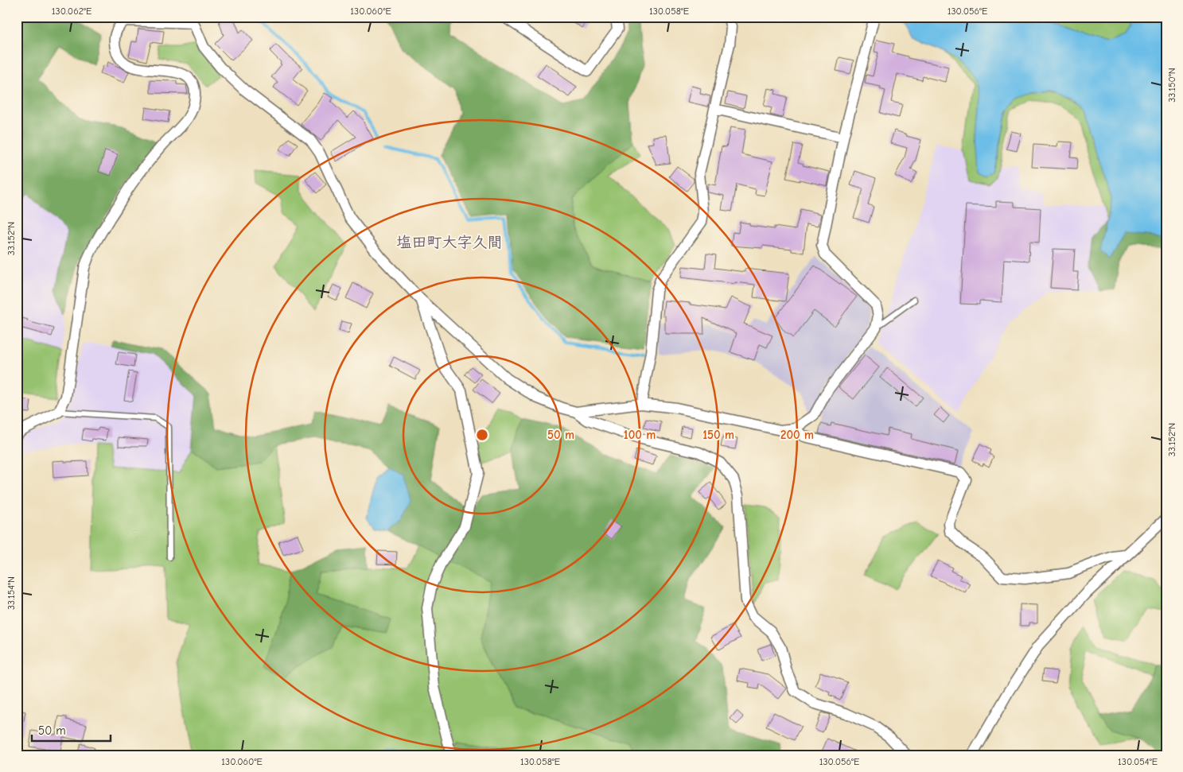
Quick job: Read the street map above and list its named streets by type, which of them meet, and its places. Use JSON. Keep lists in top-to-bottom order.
{
  "districts": ["塩田町大字久間"],
  "scale_bar": "50 m",
  "coordinates": [
    "130.062°E",
    "130.060°E",
    "130.058°E",
    "130.056°E",
    "33.150°N",
    "33.152°N",
    "33.154°N",
    "130.054°E"
  ],
  "rings": [
    "50 m",
    "100 m",
    "150 m",
    "200 m"
  ]
}
